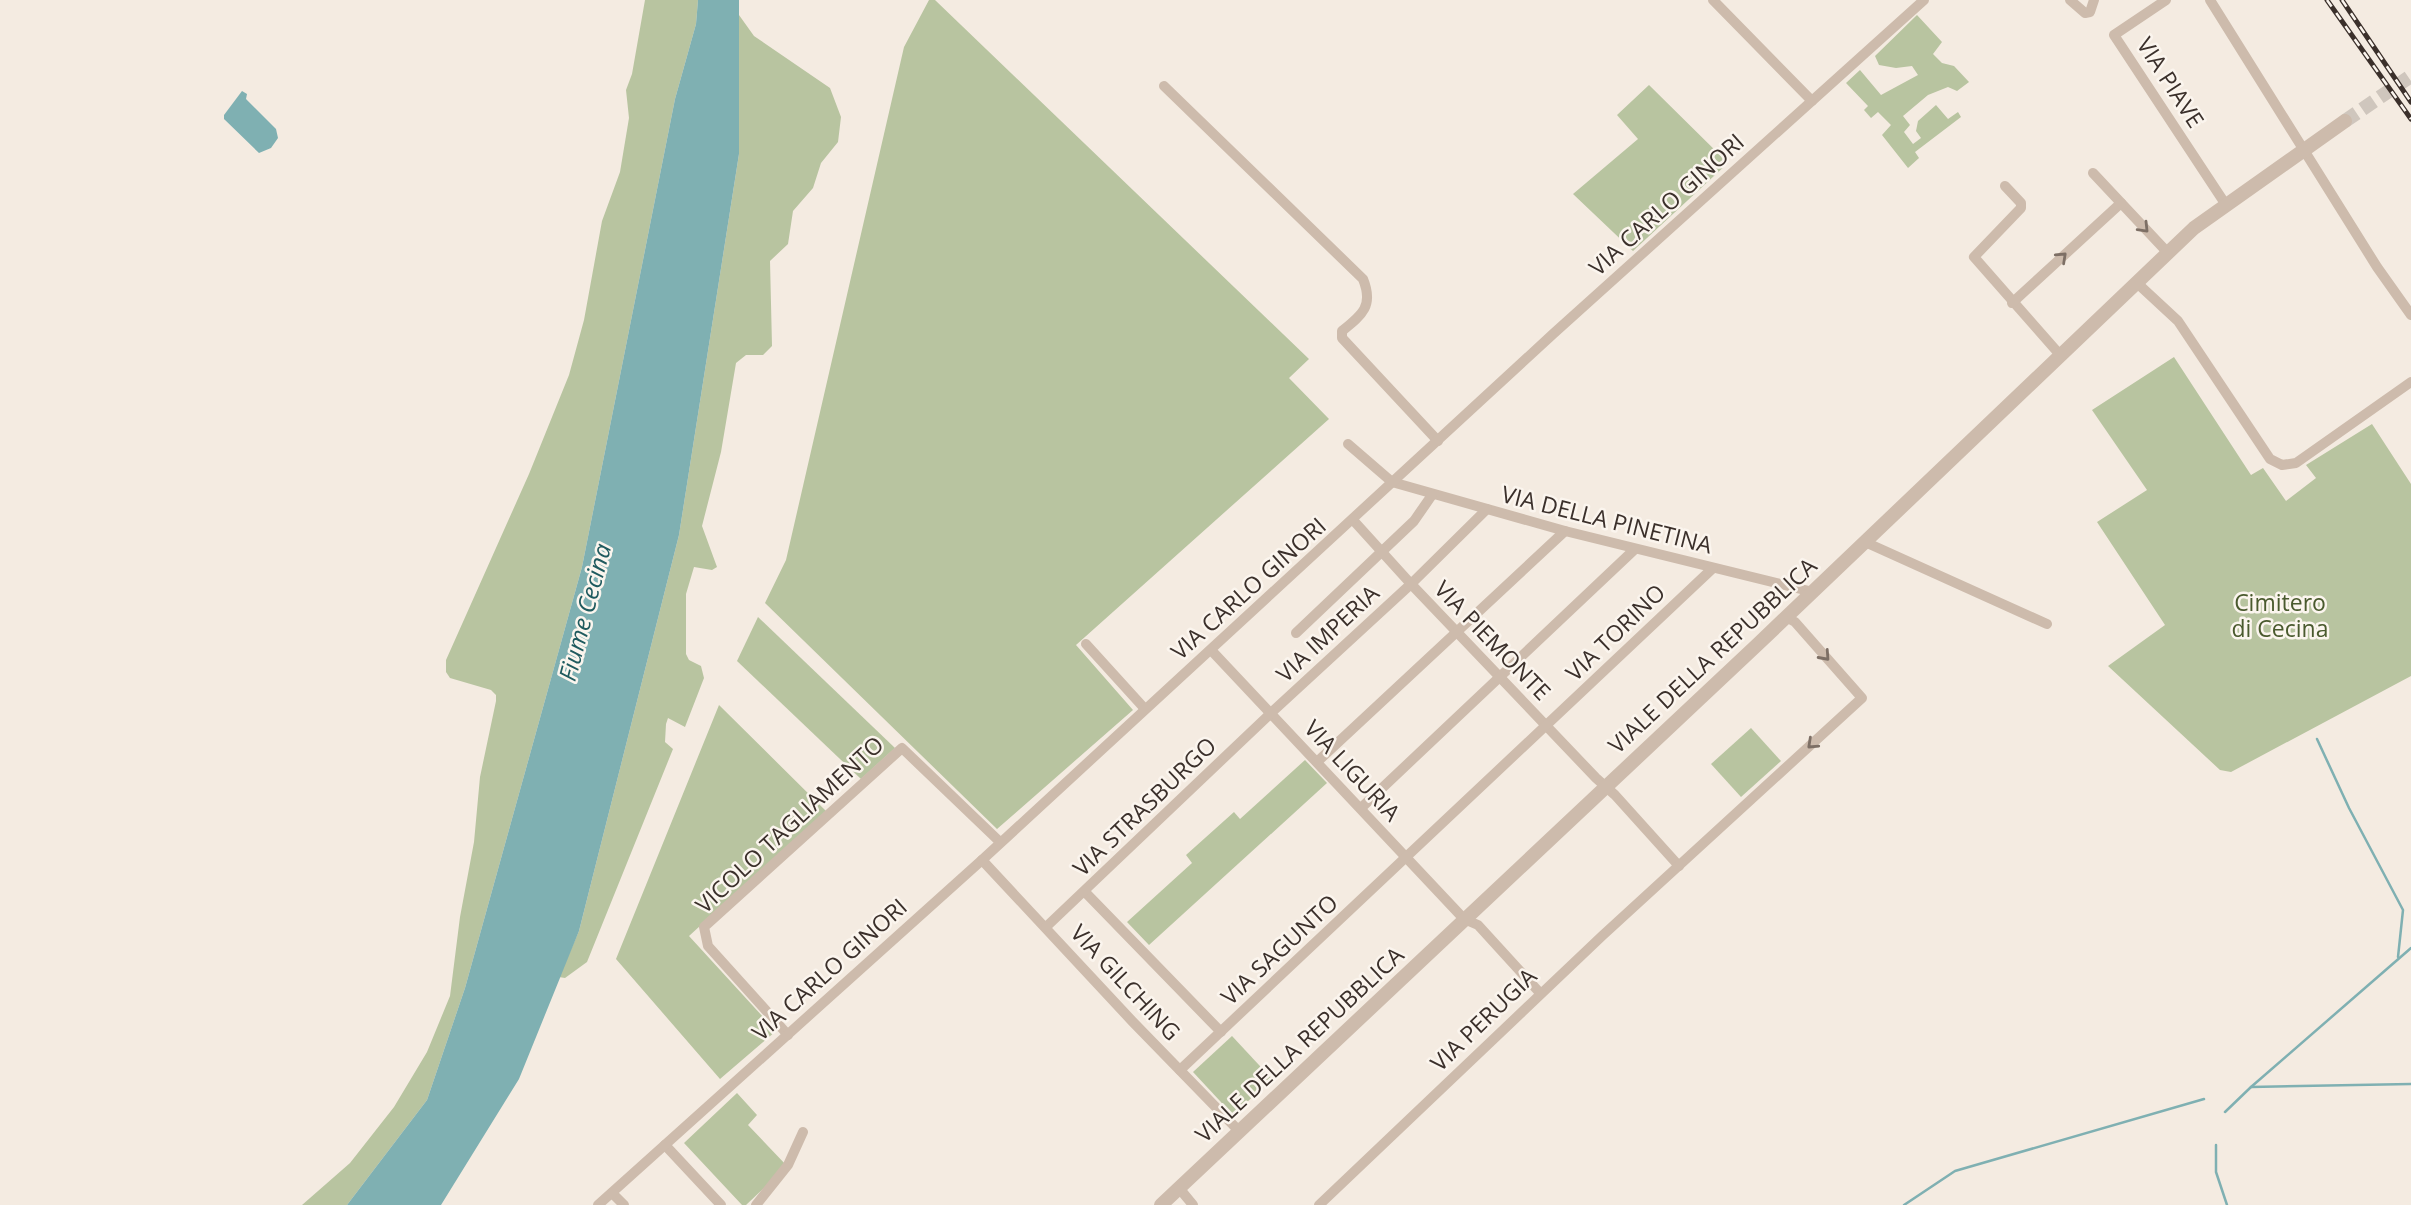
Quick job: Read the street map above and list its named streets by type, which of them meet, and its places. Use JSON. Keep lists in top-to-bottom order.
{
  "streets": {
    "street": [
      "VIA PIAVE",
      "VIA CARLO GINORI",
      "VIA DELLA PINETINA",
      "VIA TORINO",
      "VIA IMPERIA",
      "VIA PIEMONTE",
      "VIALE DELLA REPUBBLICA",
      "VIA LIGURIA",
      "VIA STRASBURGO",
      "VICOLO TAGLIAMENTO",
      "VIA SAGUNTO",
      "VIA GILCHING",
      "VIA PERUGIA"
    ]
  },
  "crossings": [
    ["VIA PIAVE", "VIALE DELLA REPUBBLICA"],
    ["VIA CARLO GINORI", "VIA DELLA PINETINA"],
    ["VIA CARLO GINORI", "VIA PIEMONTE"],
    ["VIA CARLO GINORI", "VIA LIGURIA"],
    ["VIA CARLO GINORI", "VICOLO TAGLIAMENTO"],
    ["VIA CARLO GINORI", "VIA GILCHING"],
    ["VIA DELLA PINETINA", "VIA TORINO"],
    ["VIA DELLA PINETINA", "VIA IMPERIA"],
    ["VIA DELLA PINETINA", "VIALE DELLA REPUBBLICA"],
    ["VIA TORINO", "VIA PIEMONTE"],
    ["VIA TORINO", "VIA LIGURIA"],
    ["VIA TORINO", "VIA SAGUNTO"],
    ["VIA IMPERIA", "VIA PIEMONTE"],
    ["VIA IMPERIA", "VIA LIGURIA"],
    ["VIA IMPERIA", "VIA STRASBURGO"],
    ["VIA PIEMONTE", "VIALE DELLA REPUBBLICA"],
    ["VIA PIEMONTE", "VIA PERUGIA"],
    ["VIALE DELLA REPUBBLICA", "VIA LIGURIA"],
    ["VIALE DELLA REPUBBLICA", "VIA GILCHING"],
    ["VIALE DELLA REPUBBLICA", "VIA PERUGIA"],
    ["VIA LIGURIA", "VIA STRASBURGO"],
    ["VIA LIGURIA", "VIA SAGUNTO"],
    ["VIA LIGURIA", "VIA PERUGIA"],
    ["VIA STRASBURGO", "VIA GILCHING"],
    ["VIA SAGUNTO", "VIA GILCHING"]
  ],
  "water": ["Fiume Cecina"],
  "parks": ["Cimitero di Cecina"]
}
